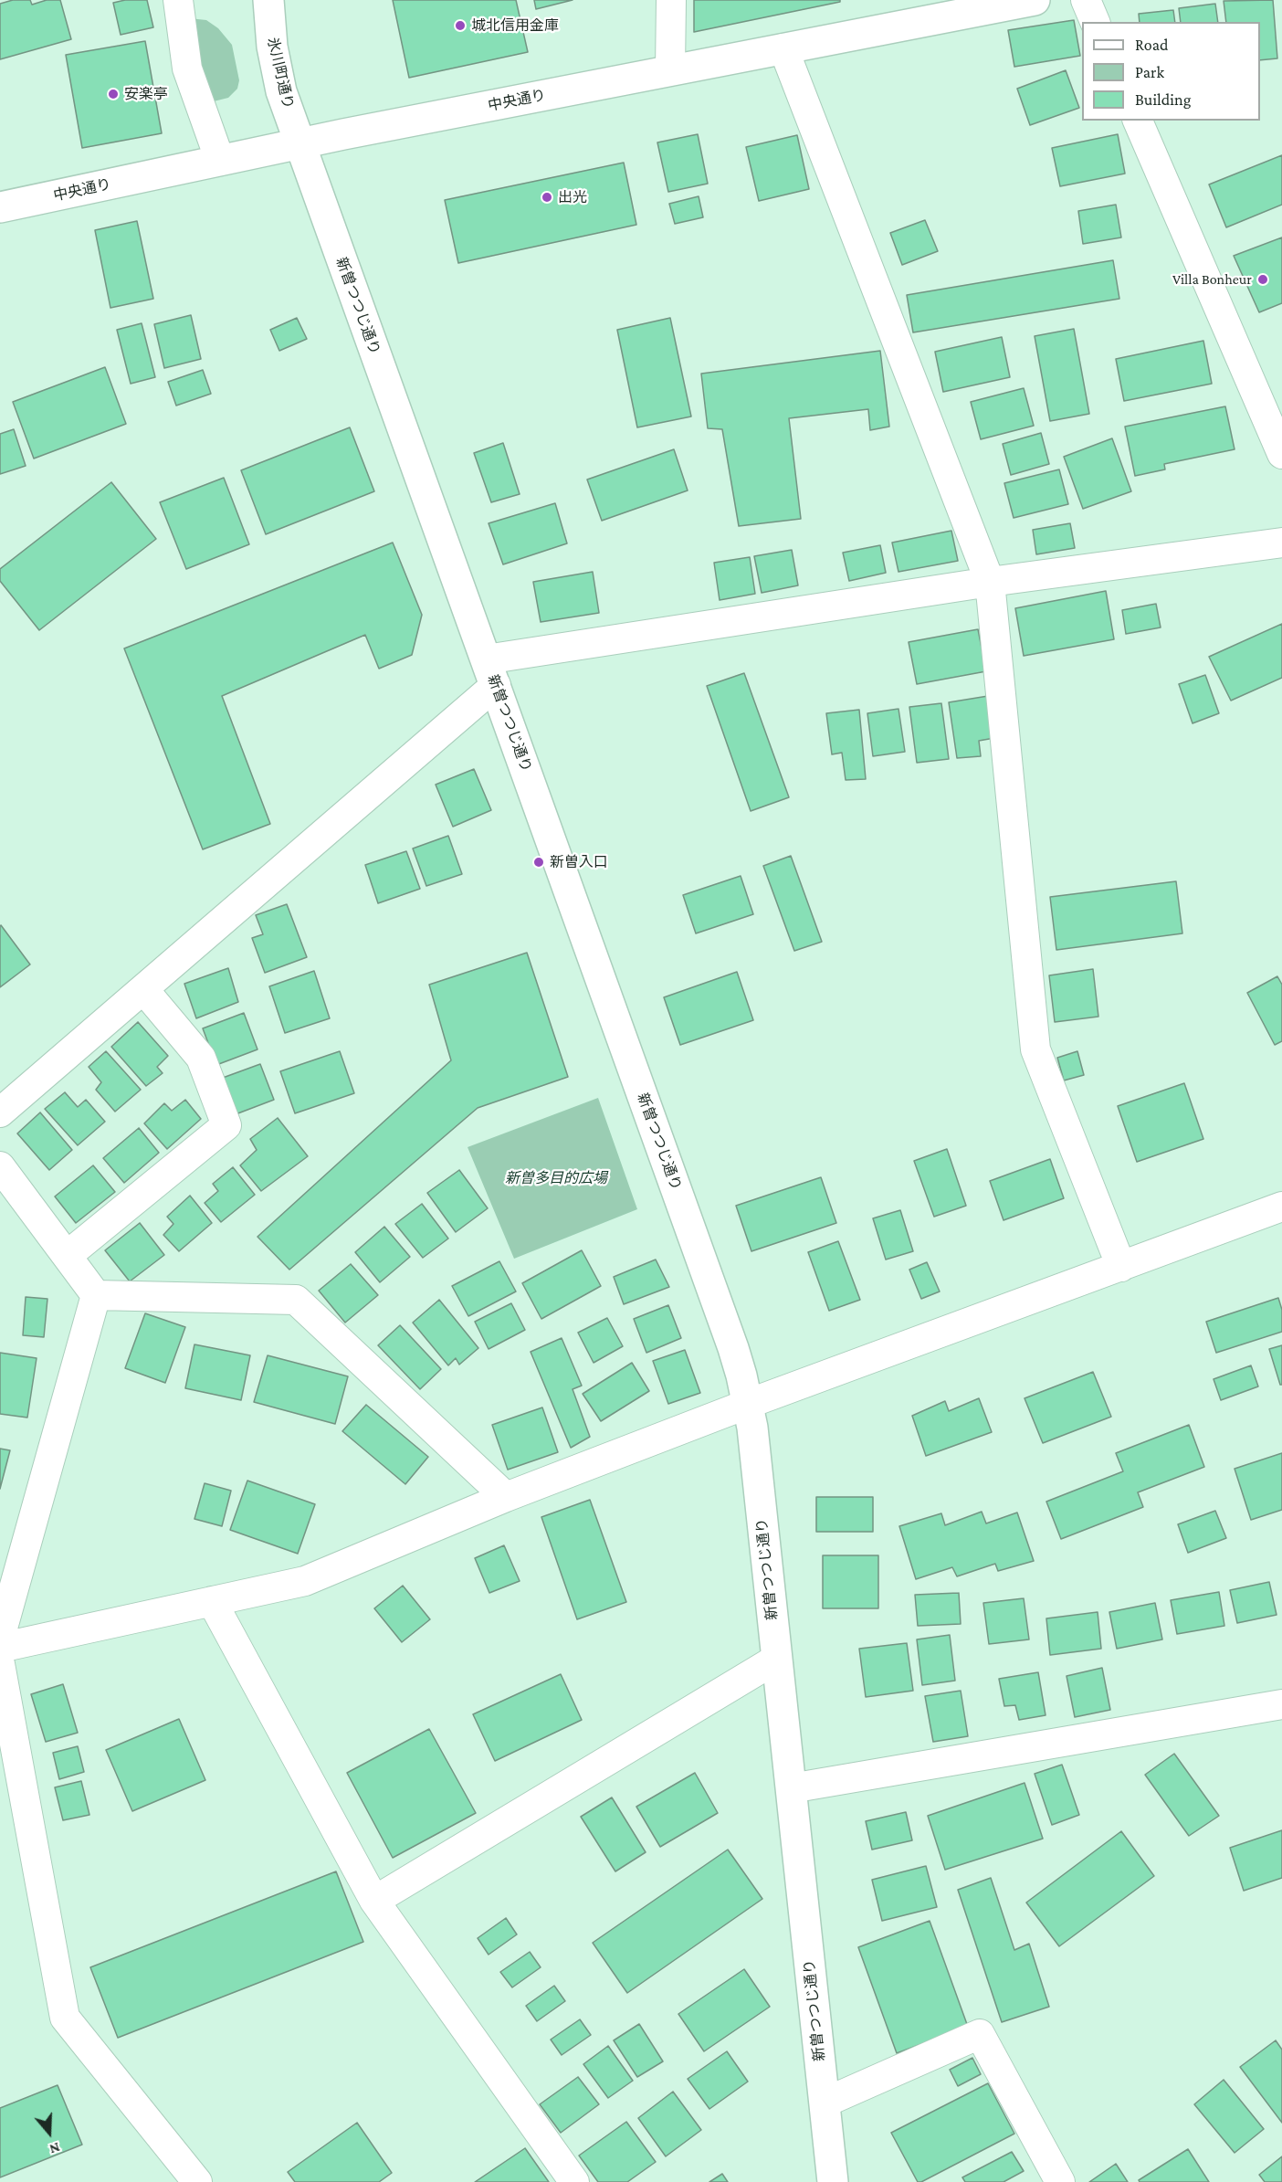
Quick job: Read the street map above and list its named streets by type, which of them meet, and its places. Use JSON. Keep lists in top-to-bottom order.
{
  "streets": {
    "street": ["氷川町通り", "中央通り", "新曽つつじ通り"]
  },
  "crossings": [
    ["氷川町通り", "中央通り"],
    ["氷川町通り", "新曽つつじ通り"],
    ["中央通り", "新曽つつじ通り"]
  ],
  "parks": ["新曽多目的広場"],
  "places": [
    "城北信用金庫",
    "安楽亭",
    "出光",
    "Villa Bonheur",
    "新曽入口"
  ],
  "legend": ["Road", "Park", "Building"],
  "north": "bottom"
}
